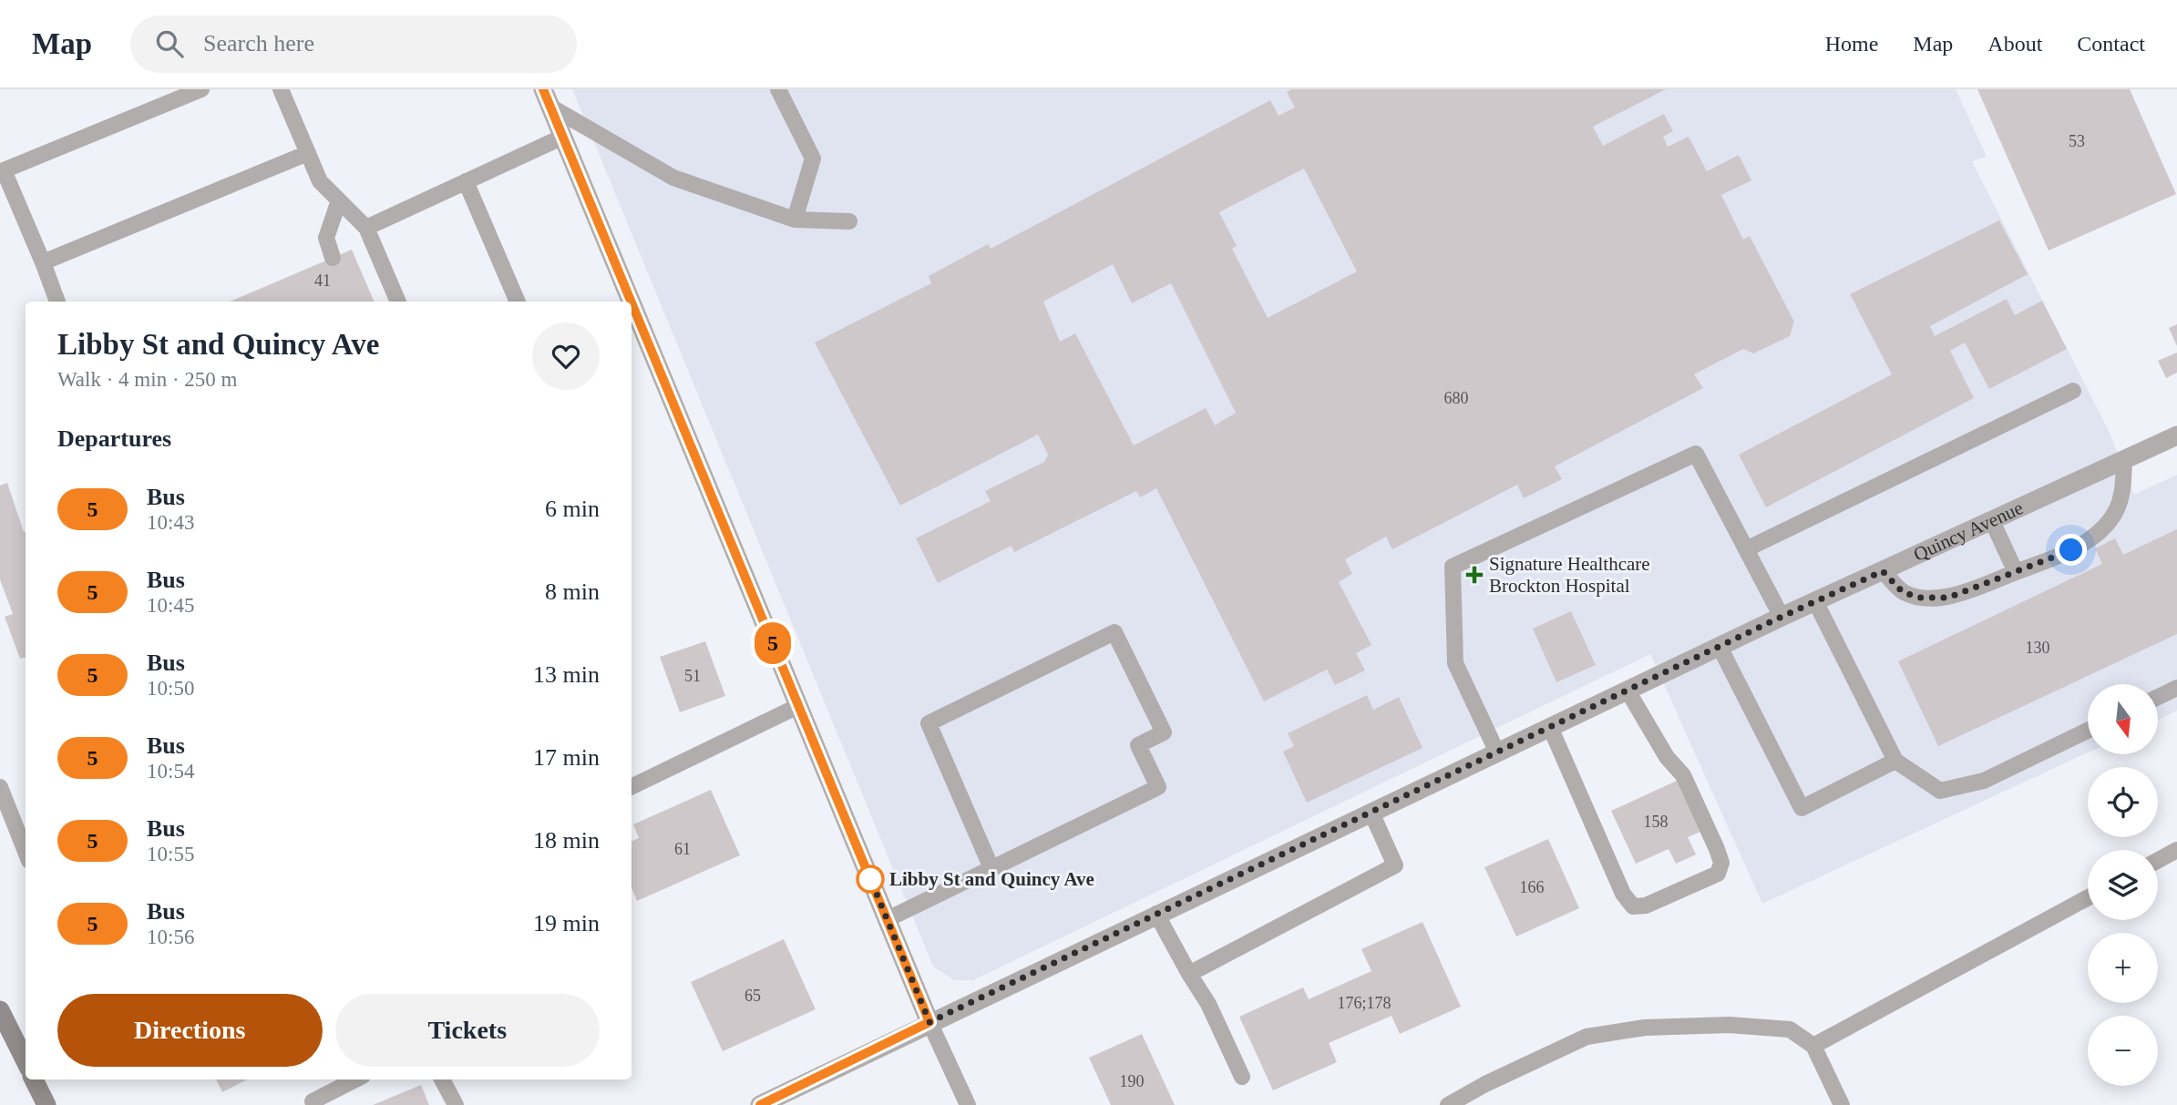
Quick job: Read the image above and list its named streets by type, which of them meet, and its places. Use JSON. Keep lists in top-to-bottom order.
{
  "streets": {
    "street": ["Quincy Avenue"]
  },
  "places": {
    "health": ["Signature Healthcare Brockton Hospital"],
    "other": ["Libby St and Quincy Ave"]
  },
  "lines": ["bus line 5"],
  "house_numbers": [
    "53",
    "41",
    "680",
    "130",
    "51",
    "158",
    "61",
    "166",
    "65",
    "176;178",
    "190"
  ],
  "north": "bottom",
  "page": {
    "header": "Map",
    "search": "Search here",
    "nav": [
      "Home",
      "Map",
      "About",
      "Contact"
    ],
    "on_map": "5",
    "heading": [
      ["Libby St and Quincy Ave", "Walk · 4 min · 250 m"],
      "Departures"
    ],
    "list": [
      {
        "mark": "5",
        "name": "Bus",
        "note": "10:43",
        "value": "6 min"
      },
      {
        "mark": "5",
        "name": "Bus",
        "note": "10:45",
        "value": "8 min"
      },
      {
        "mark": "5",
        "name": "Bus",
        "note": "10:50",
        "value": "13 min"
      },
      {
        "mark": "5",
        "name": "Bus",
        "note": "10:54",
        "value": "17 min"
      },
      {
        "mark": "5",
        "name": "Bus",
        "note": "10:55",
        "value": "18 min"
      },
      {
        "mark": "5",
        "name": "Bus",
        "note": "10:56",
        "value": "19 min"
      }
    ],
    "map_buttons": ["+", "−"],
    "buttons": ["Directions", "Tickets"]
  }
}
